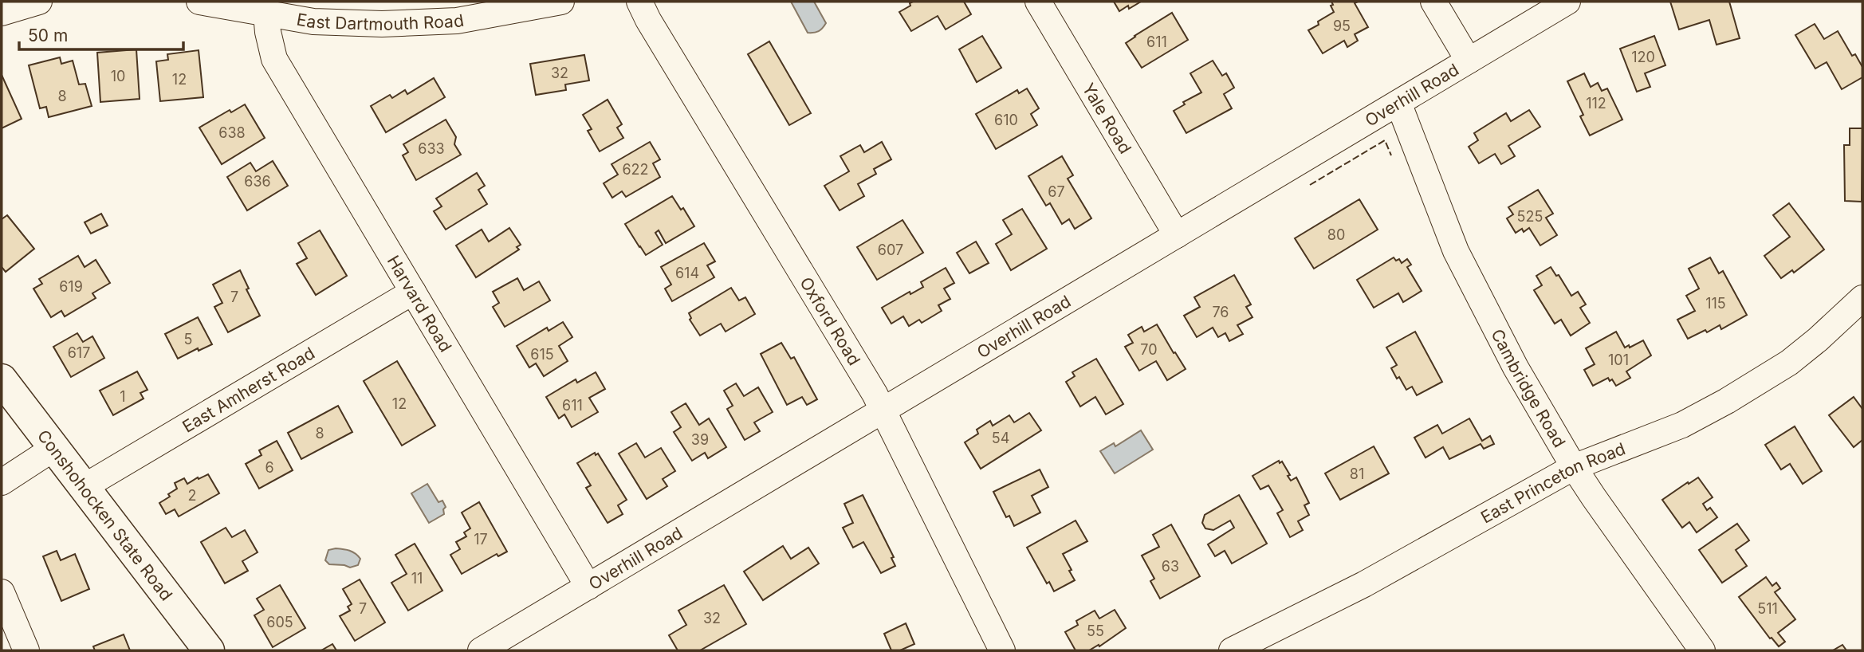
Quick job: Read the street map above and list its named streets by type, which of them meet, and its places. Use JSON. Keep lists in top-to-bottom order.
{
  "streets": {
    "main road": ["Conshohocken State Road"],
    "street": [
      "East Dartmouth Road",
      "Overhill Road",
      "Yale Road",
      "Harvard Road",
      "Oxford Road",
      "Cambridge Road",
      "East Amherst Road",
      "East Princeton Road"
    ]
  },
  "crossings": [
    ["East Dartmouth Road", "Harvard Road"],
    ["Overhill Road", "Yale Road"],
    ["Overhill Road", "Harvard Road"],
    ["Overhill Road", "Oxford Road"],
    ["Overhill Road", "Cambridge Road"],
    ["Harvard Road", "East Amherst Road"],
    ["Cambridge Road", "East Princeton Road"],
    ["East Amherst Road", "Conshohocken State Road"]
  ],
  "house_numbers": [
    "95",
    "611",
    "120",
    "32",
    "10",
    "12",
    "8",
    "112",
    "610",
    "638",
    "633",
    "622",
    "636",
    "67",
    "525",
    "80",
    "607",
    "614",
    "619",
    "7",
    "115",
    "76",
    "5",
    "70",
    "617",
    "615",
    "101",
    "1",
    "12",
    "611",
    "8",
    "54",
    "39",
    "6",
    "81",
    "2",
    "17",
    "63",
    "11",
    "7",
    "511",
    "32",
    "605",
    "55"
  ],
  "scale_bar": "50 m"
}
